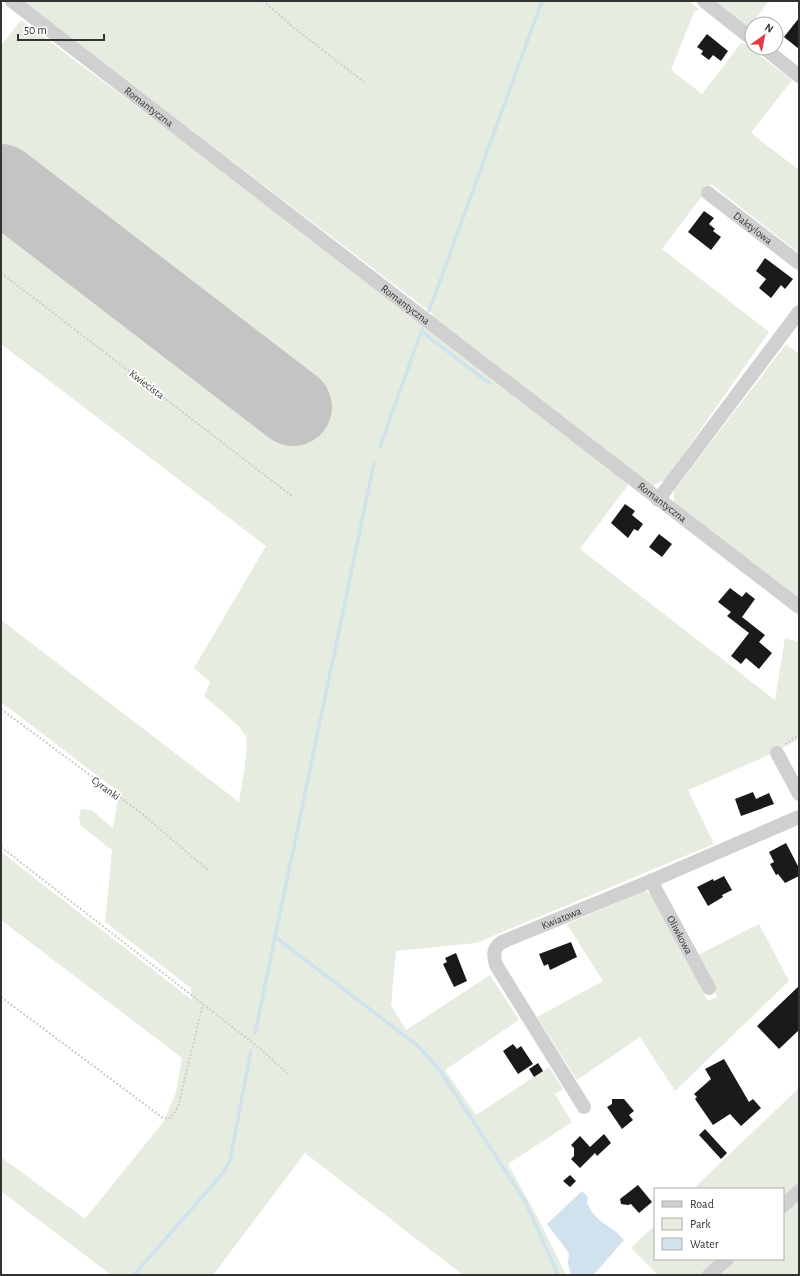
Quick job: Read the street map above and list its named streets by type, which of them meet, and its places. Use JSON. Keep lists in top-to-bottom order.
{
  "streets": {
    "street": [
      "Romantyczna",
      "Daktylowa",
      "Kwiatowa",
      "Oliwkowa"
    ],
    "path": ["Kwiecista", "Cyranki"]
  },
  "crossings": [
    ["Kwiatowa", "Oliwkowa"]
  ],
  "legend": ["Road", "Park", "Water"],
  "scale_bar": "50 m",
  "north": "top right"
}
